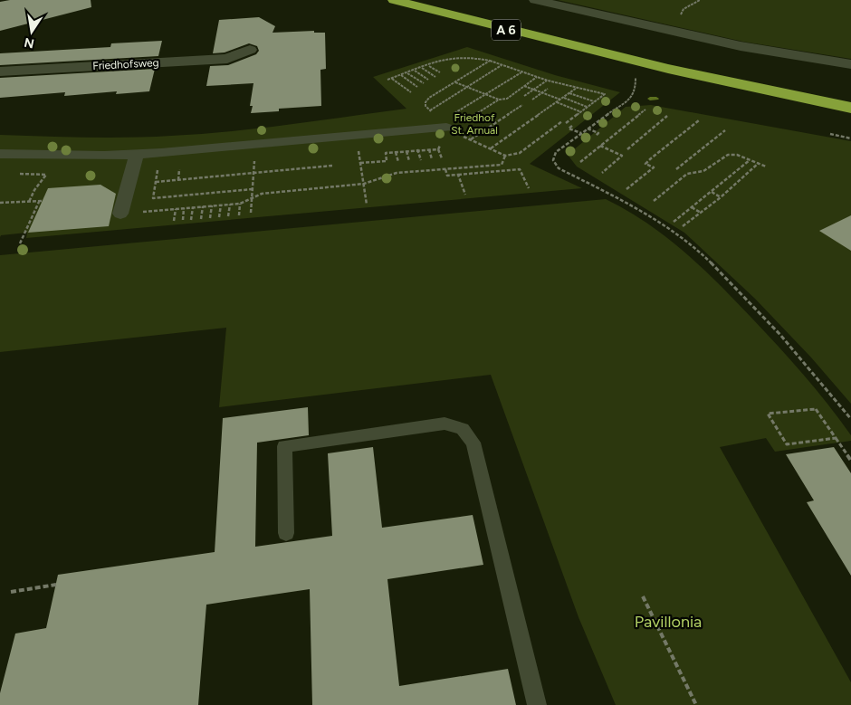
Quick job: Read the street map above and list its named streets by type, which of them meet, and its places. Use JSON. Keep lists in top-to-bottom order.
{
  "streets": {
    "highway": ["A 6"],
    "street": ["Friedhofsweg"]
  },
  "parks": ["Friedhof St. Arnual", "Pavillonia"],
  "north": "bottom"
}
